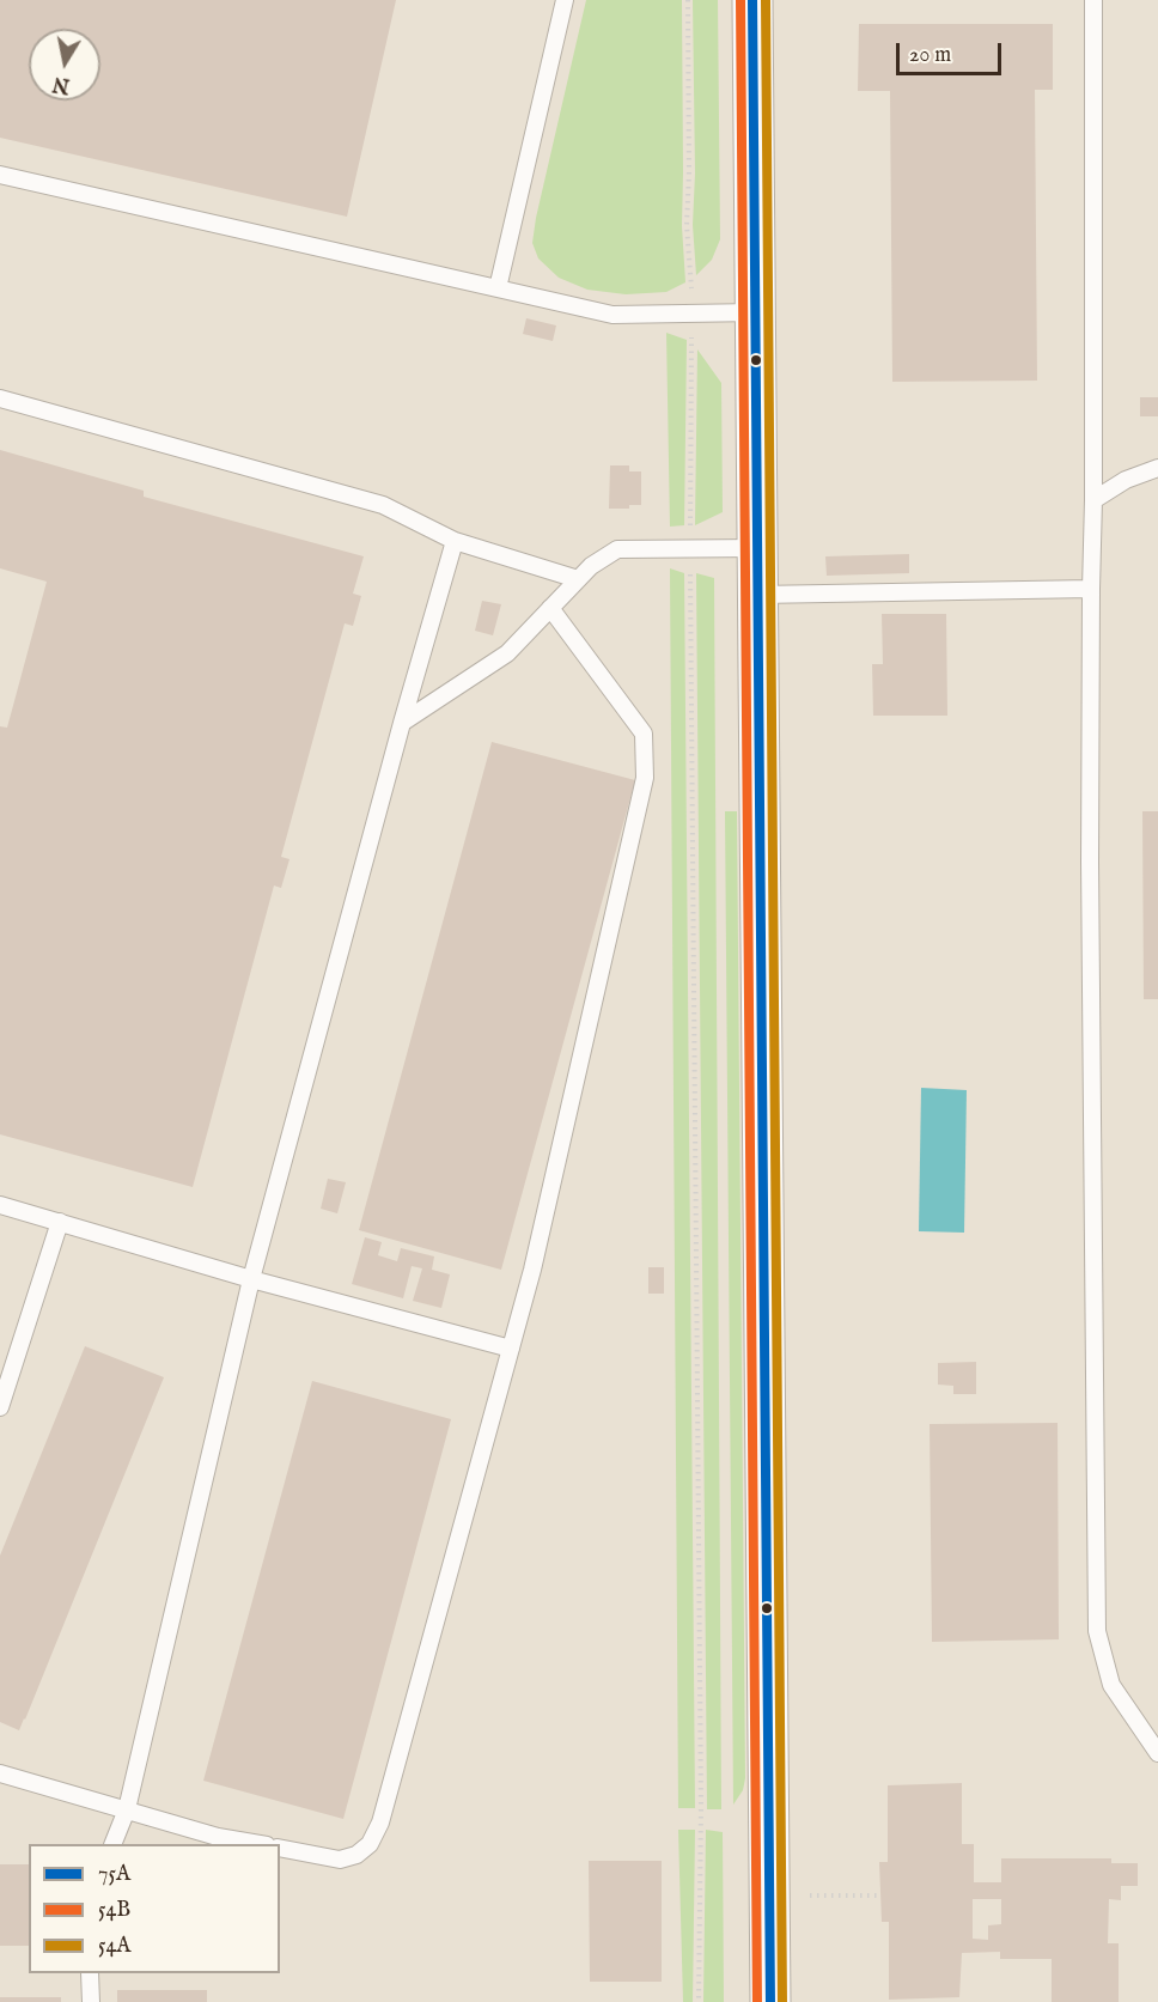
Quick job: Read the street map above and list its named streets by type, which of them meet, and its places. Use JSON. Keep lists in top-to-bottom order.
{
  "lines": ["transit line 75A", "transit line 54B", "transit line 54A"],
  "legend": ["75A", "54B", "54A"],
  "scale_bar": "20 m",
  "north": "bottom"
}
